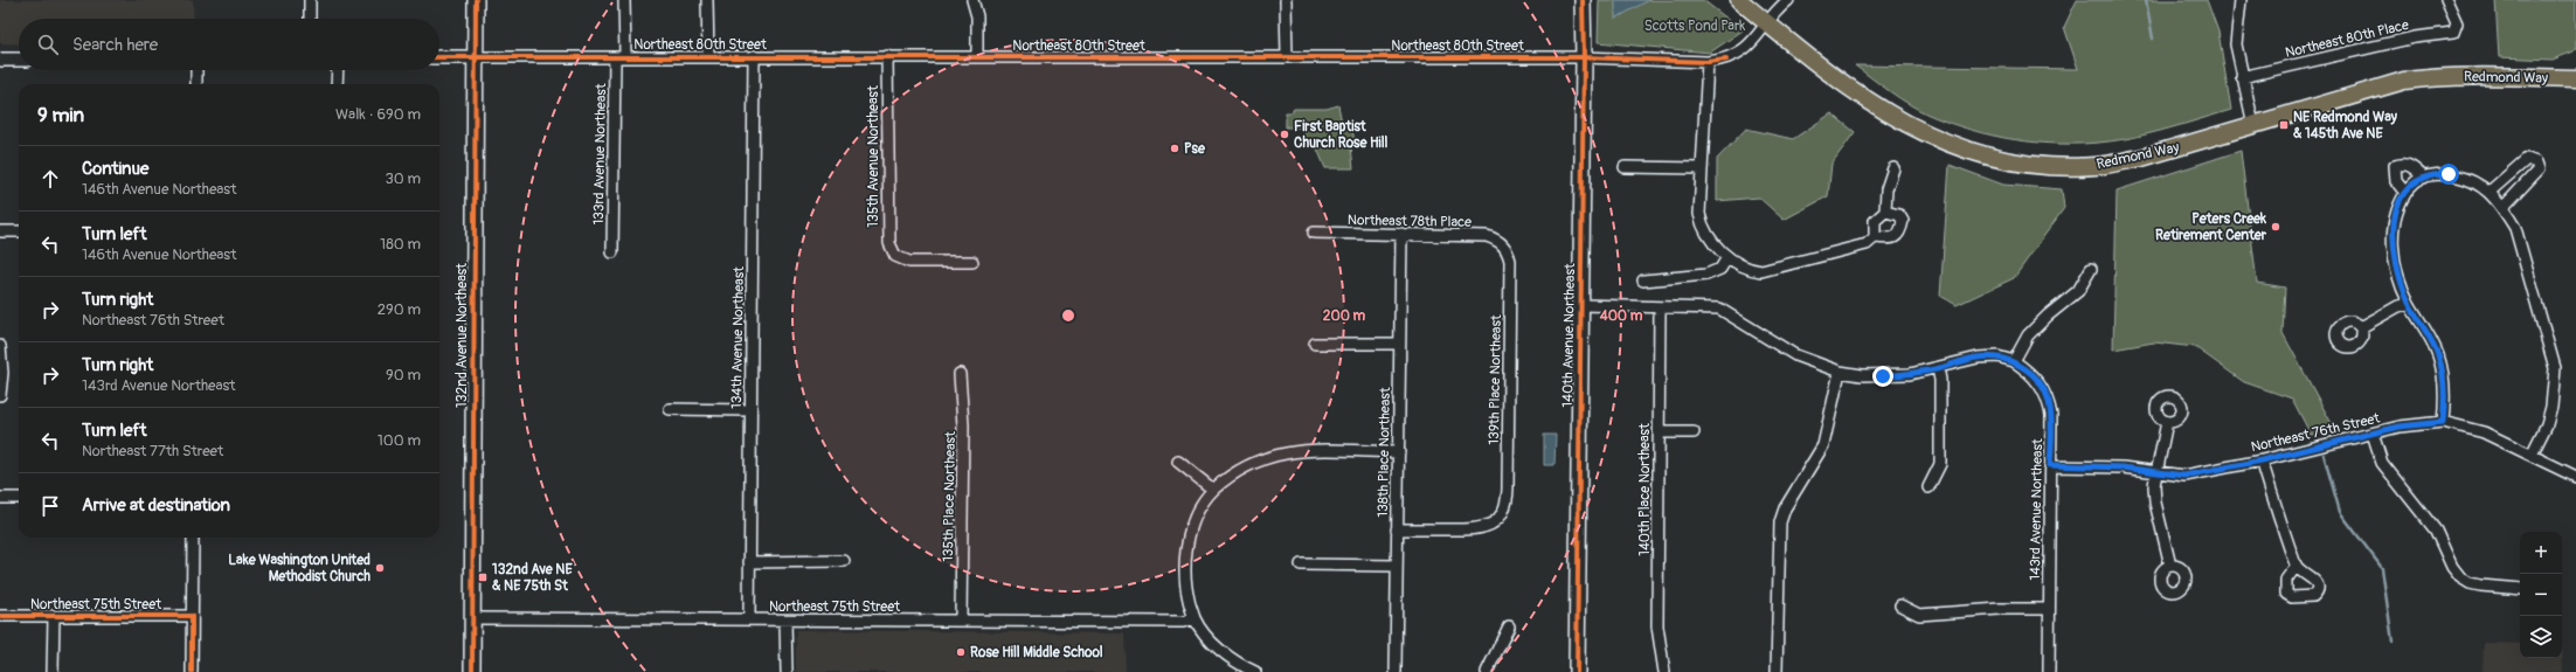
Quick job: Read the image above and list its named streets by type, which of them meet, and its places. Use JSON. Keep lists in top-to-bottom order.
{
  "streets": {
    "main road": ["Redmond Way", "132nd Avenue Northeast", "140th Avenue Northeast"],
    "street": [
      "Northeast 80th Place",
      "Northeast 80th Street",
      "133rd Avenue Northeast",
      "135th Avenue Northeast",
      "Northeast 78th Place",
      "134th Avenue Northeast",
      "139th Place Northeast",
      "Northeast 76th Street",
      "138th Place Northeast",
      "140th Place Northeast",
      "135th Place Northeast",
      "143rd Avenue Northeast",
      "Northeast 75th Street"
    ]
  },
  "crossings": [
    ["Northeast 80th Street", "Redmond Way"],
    ["Northeast 80th Street", "133rd Avenue Northeast"],
    ["Northeast 80th Street", "135th Avenue Northeast"],
    ["Northeast 80th Street", "132nd Avenue Northeast"],
    ["Northeast 80th Street", "140th Avenue Northeast"],
    ["Northeast 80th Street", "134th Avenue Northeast"],
    ["Northeast 78th Place", "139th Place Northeast"],
    ["Northeast 78th Place", "138th Place Northeast"],
    ["132nd Avenue Northeast", "Northeast 75th Street"],
    ["134th Avenue Northeast", "Northeast 75th Street"],
    ["139th Place Northeast", "138th Place Northeast"],
    ["Northeast 76th Street", "143rd Avenue Northeast"],
    ["135th Place Northeast", "Northeast 75th Street"]
  ],
  "parks": ["Scotts Pond Park"],
  "places": {
    "transit": ["NE Redmond Way & 145th Ave NE", "132nd Ave NE & NE 75th St"],
    "other": [
      "First Baptist Church Rose Hill",
      "Pse",
      "Peters Creek Retirement Center",
      "Lake Washington United Methodist Church",
      "Rose Hill Middle School"
    ]
  },
  "page": {
    "search": "Search here",
    "heading": ["9 min", "Walk · 690 m"],
    "list": [
      ["Continue", "146th Avenue Northeast", "30 m"],
      ["Turn left", "146th Avenue Northeast", "180 m"],
      ["Turn right", "Northeast 76th Street", "290 m"],
      ["Turn right", "143rd Avenue Northeast", "90 m"],
      ["Turn left", "Northeast 77th Street", "100 m"],
      "Arrive at destination"
    ],
    "map_buttons": ["+", "−"]
  },
  "rings": ["200 m", "400 m"]
}
